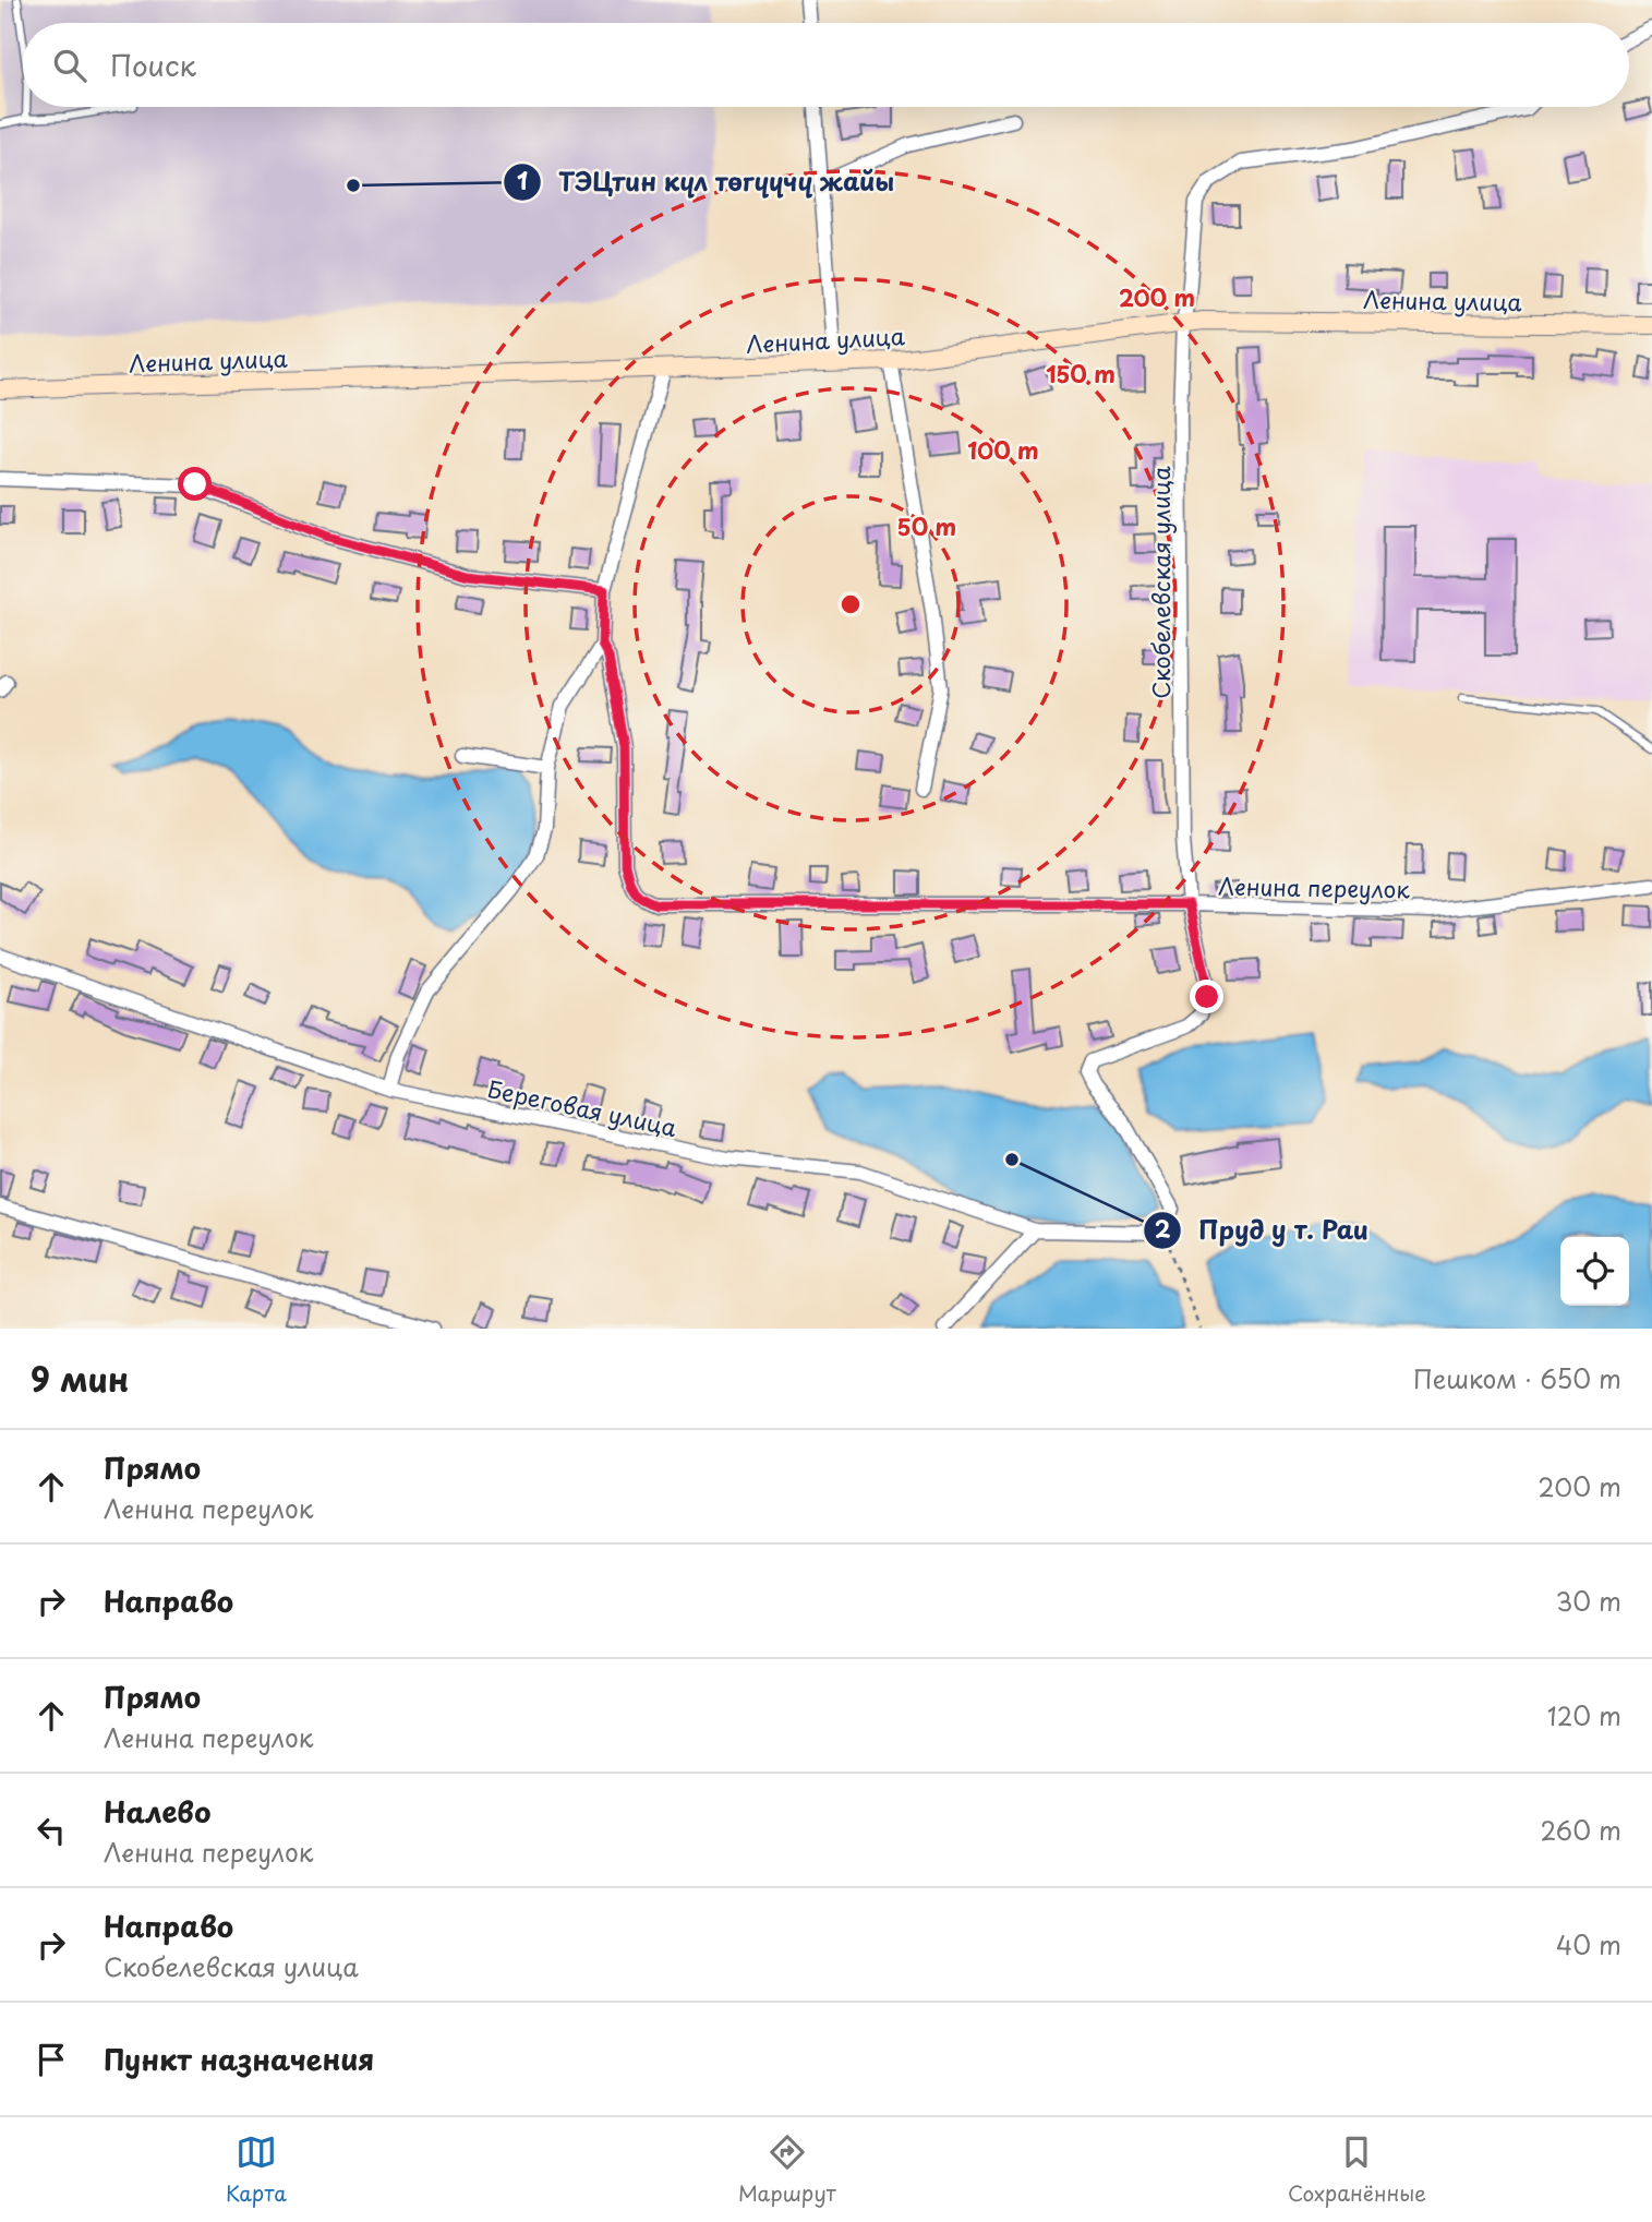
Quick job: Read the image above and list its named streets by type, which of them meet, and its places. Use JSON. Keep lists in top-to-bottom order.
{
  "streets": {
    "street": [
      "Ленина улица",
      "Скобелевская улица",
      "Ленина переулок",
      "Береговая улица"
    ]
  },
  "crossings": [
    ["Ленина улица", "Скобелевская улица"],
    ["Скобелевская улица", "Ленина переулок"],
    ["Скобелевская улица", "Береговая улица"]
  ],
  "places": ["ТЭЦтин күл төгүүчү жайы", "Пруд у т. Раи"],
  "page": {
    "search": "Поиск",
    "heading": ["9 мин", "Пешком · 650 m"],
    "list": [
      ["Прямо", "Ленина переулок", "200 m"],
      ["Направо", "30 m"],
      ["Прямо", "Ленина переулок", "120 m"],
      ["Налево", "Ленина переулок", "260 m"],
      ["Направо", "Скобелевская улица", "40 m"],
      "Пункт назначения"
    ],
    "nav": ["Карта", "Маршрут", "Сохранённые"]
  },
  "rings": [
    "200 m",
    "150 m",
    "100 m",
    "50 m"
  ]
}
